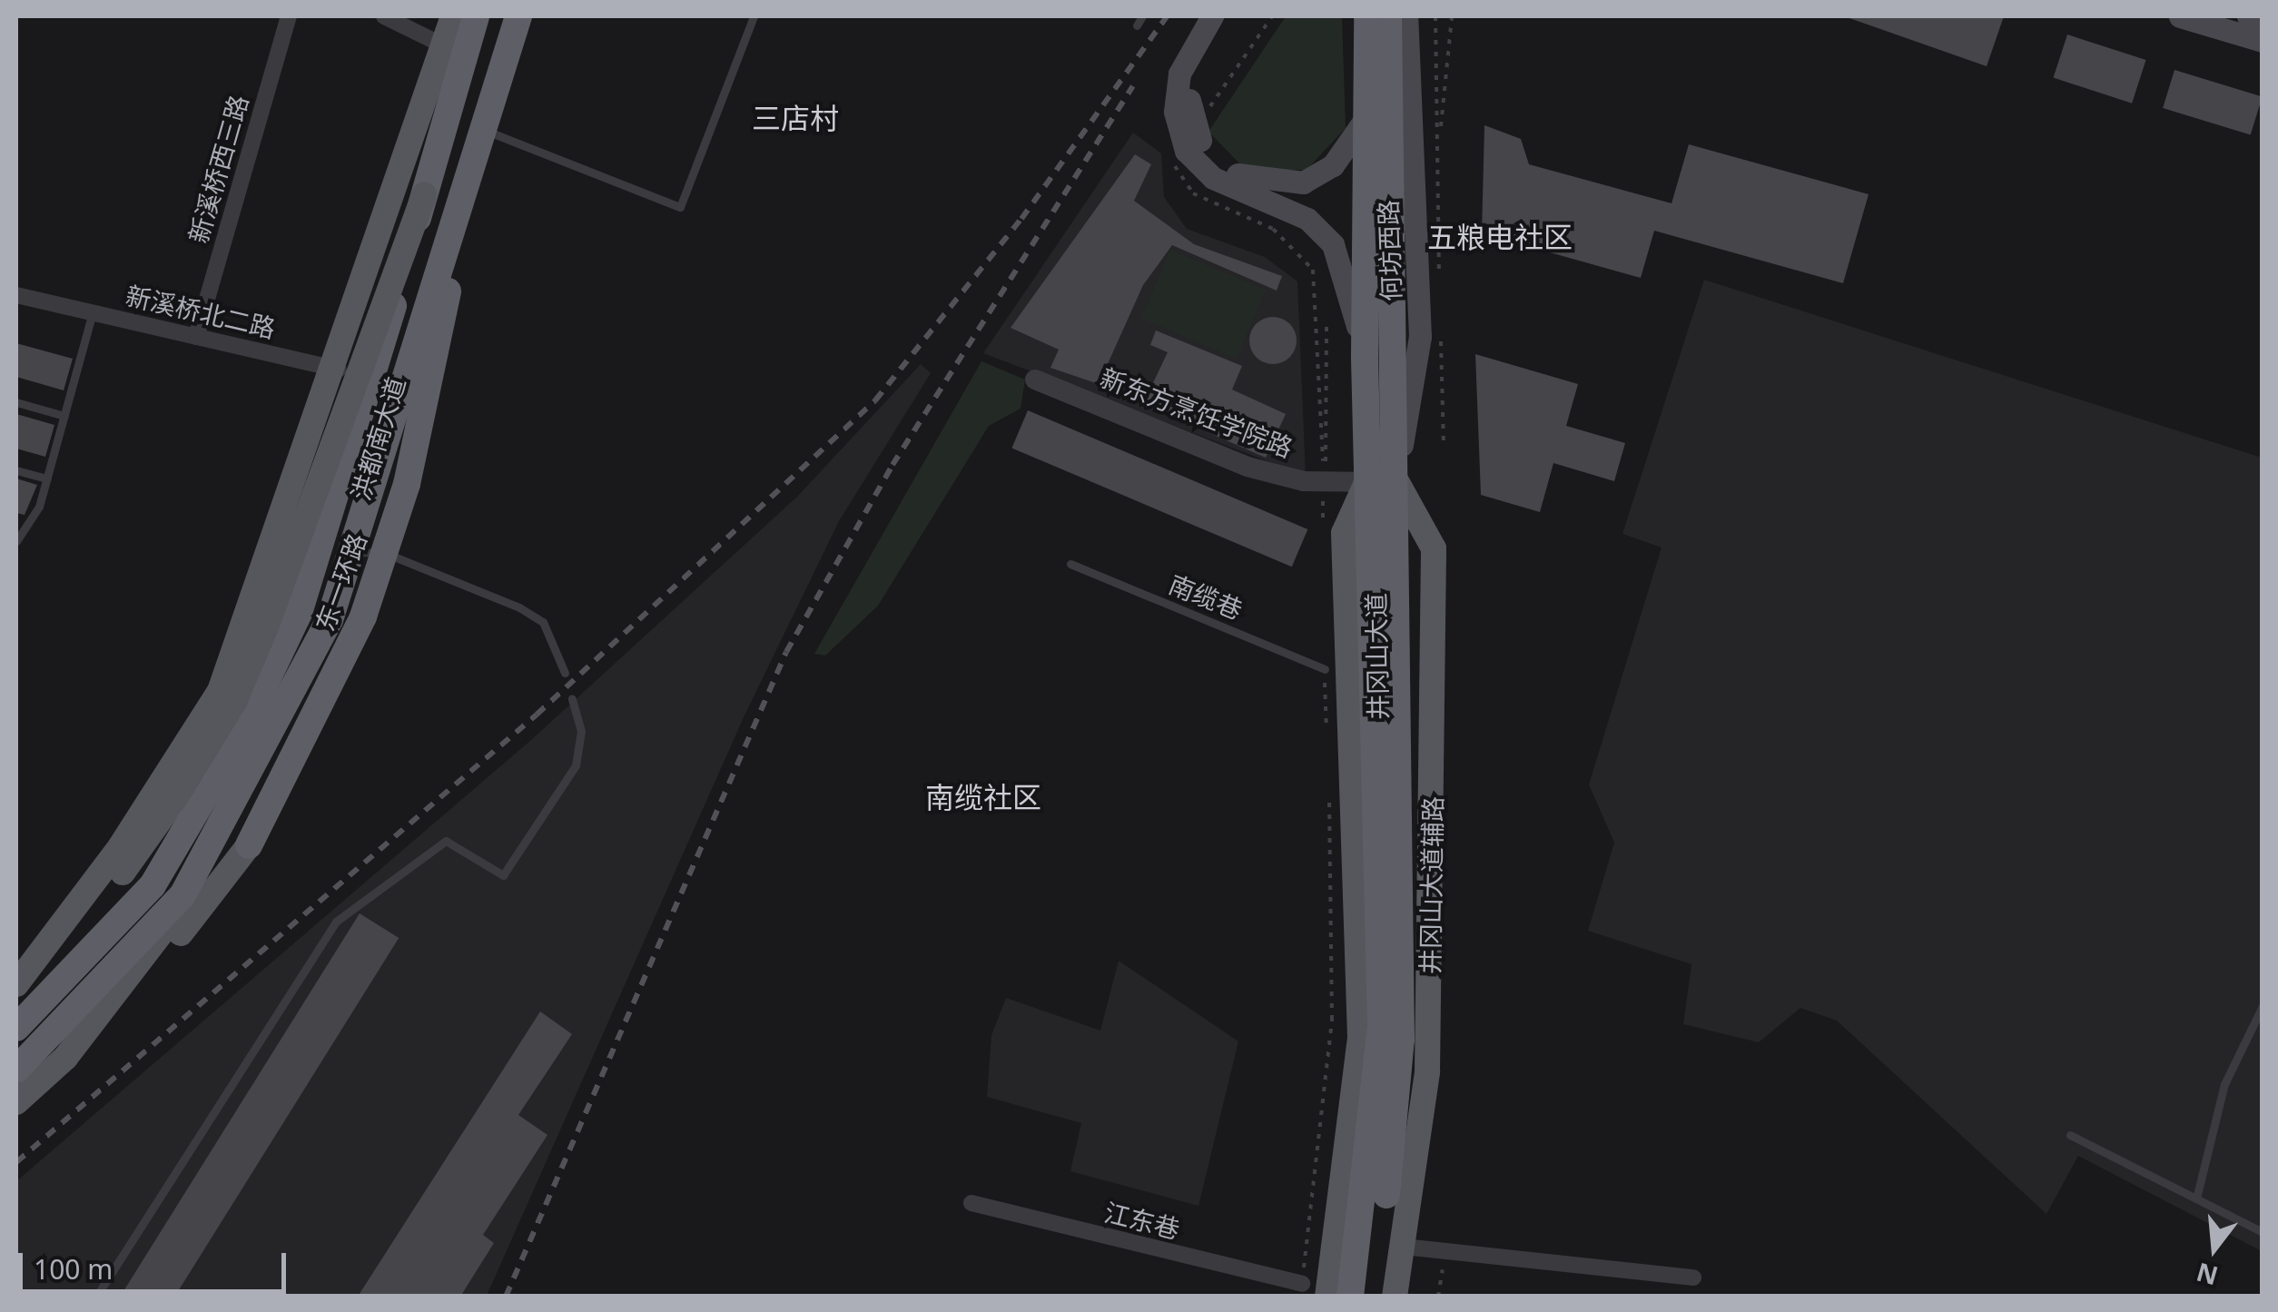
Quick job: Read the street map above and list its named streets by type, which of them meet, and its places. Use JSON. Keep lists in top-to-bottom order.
{
  "streets": {
    "highway": ["东一环路", "井冈山大道"],
    "main road": ["何坊西路", "洪都南大道", "井冈山大道辅路"],
    "street": [
      "新溪桥西三路",
      "新溪桥北二路",
      "新东方烹饪学院路",
      "江东巷"
    ],
    "lane": ["南缆巷"]
  },
  "crossings": [
    ["新溪桥西三路", "新溪桥北二路"],
    ["何坊西路", "新东方烹饪学院路"],
    ["何坊西路", "井冈山大道"],
    ["何坊西路", "井冈山大道辅路"],
    ["新溪桥北二路", "东一环路"],
    ["新东方烹饪学院路", "井冈山大道"],
    ["新东方烹饪学院路", "井冈山大道辅路"],
    ["洪都南大道", "东一环路"],
    ["井冈山大道", "井冈山大道辅路"]
  ],
  "districts": ["三店村", "五粮电社区", "南缆社区"],
  "scale_bar": "100 m",
  "north": "bottom"
}
